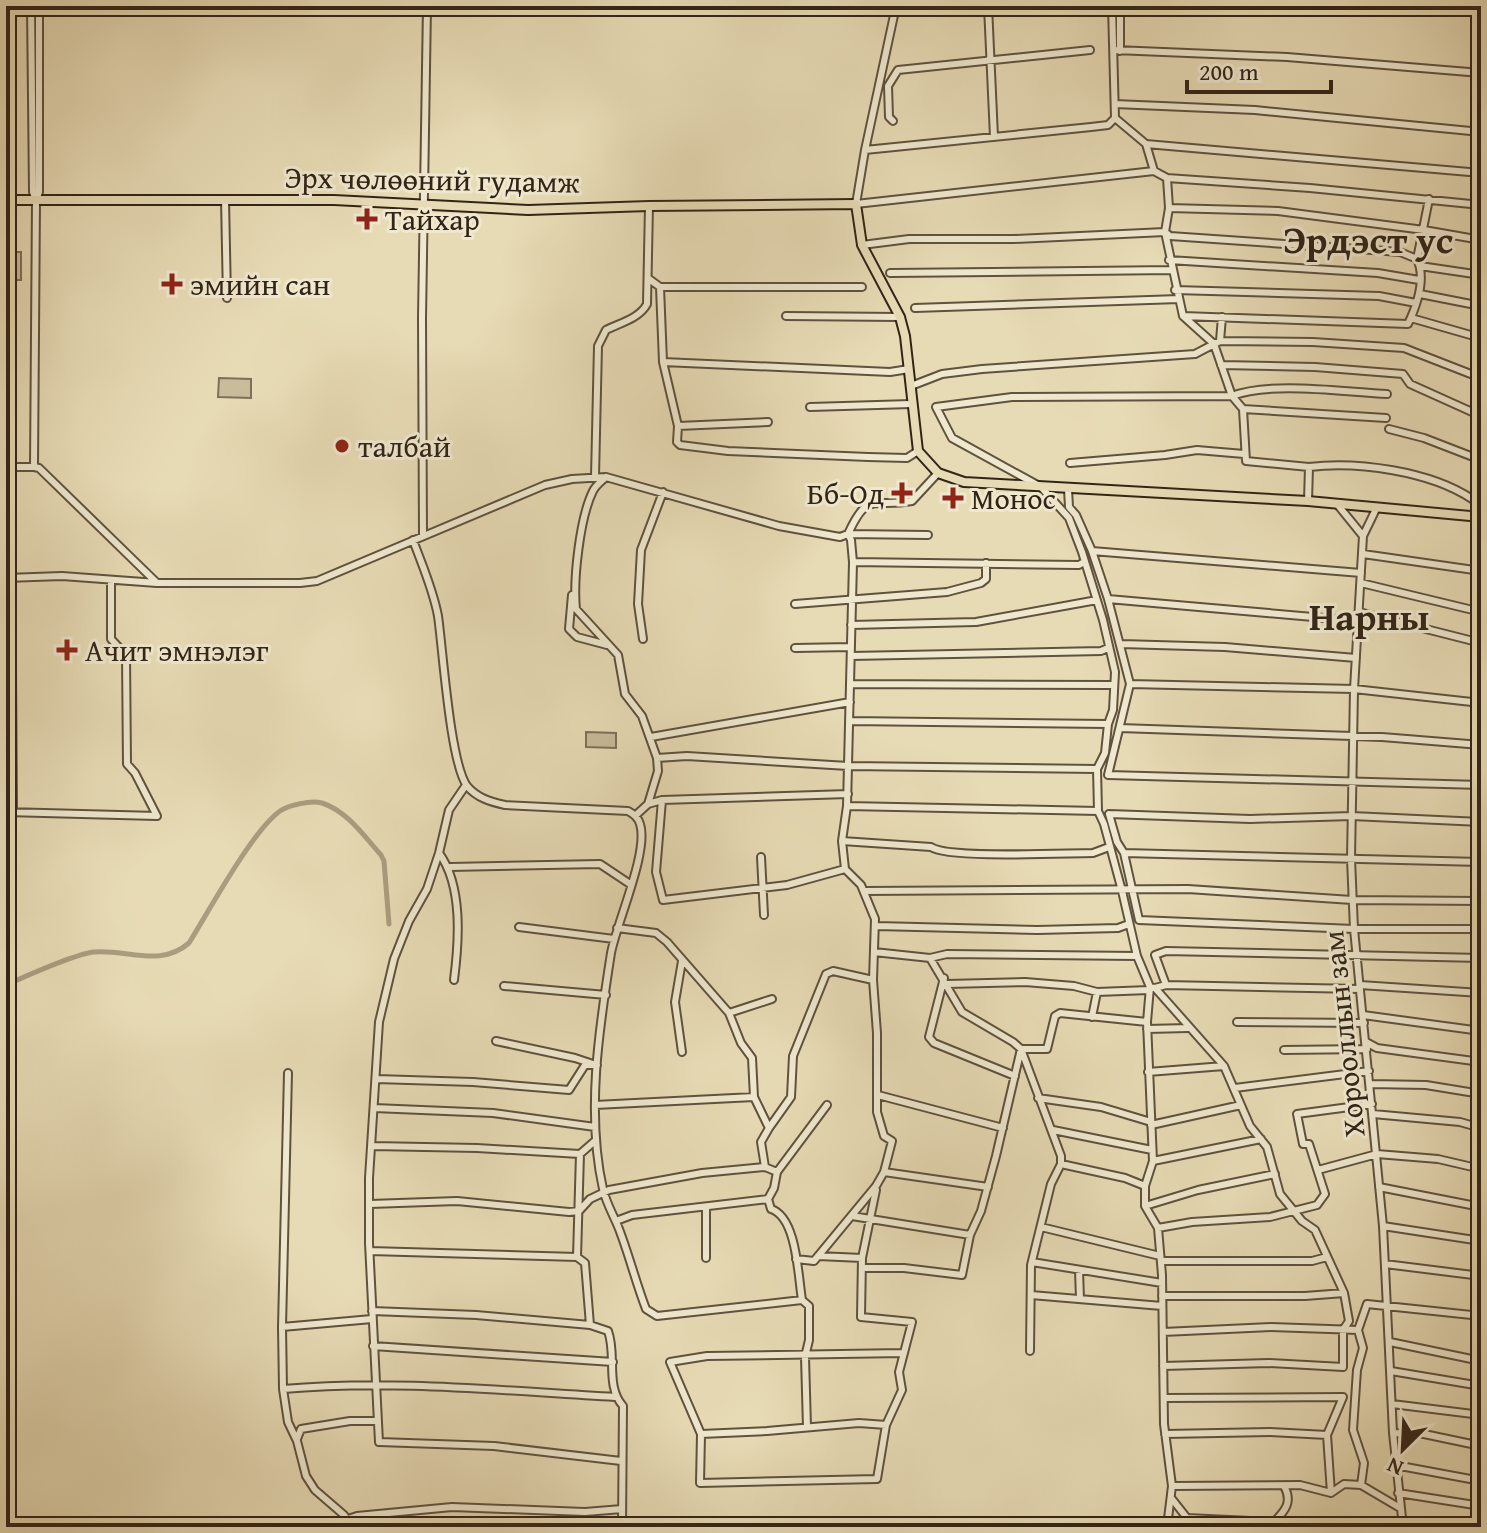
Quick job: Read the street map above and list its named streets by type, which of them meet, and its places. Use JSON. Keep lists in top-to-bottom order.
{
  "streets": {
    "main road": ["Эрх чөлөөний гудамж"],
    "street": ["Хорооллын зам"]
  },
  "districts": ["Эрдэст ус", "Нарны"],
  "places": {
    "health": [
      "Тайхар",
      "эмийн сан",
      "Бб-Од",
      "Монос",
      "Ачит эмнэлэг"
    ],
    "other": ["талбай"]
  },
  "scale_bar": "200 m",
  "north": "bottom left"
}
